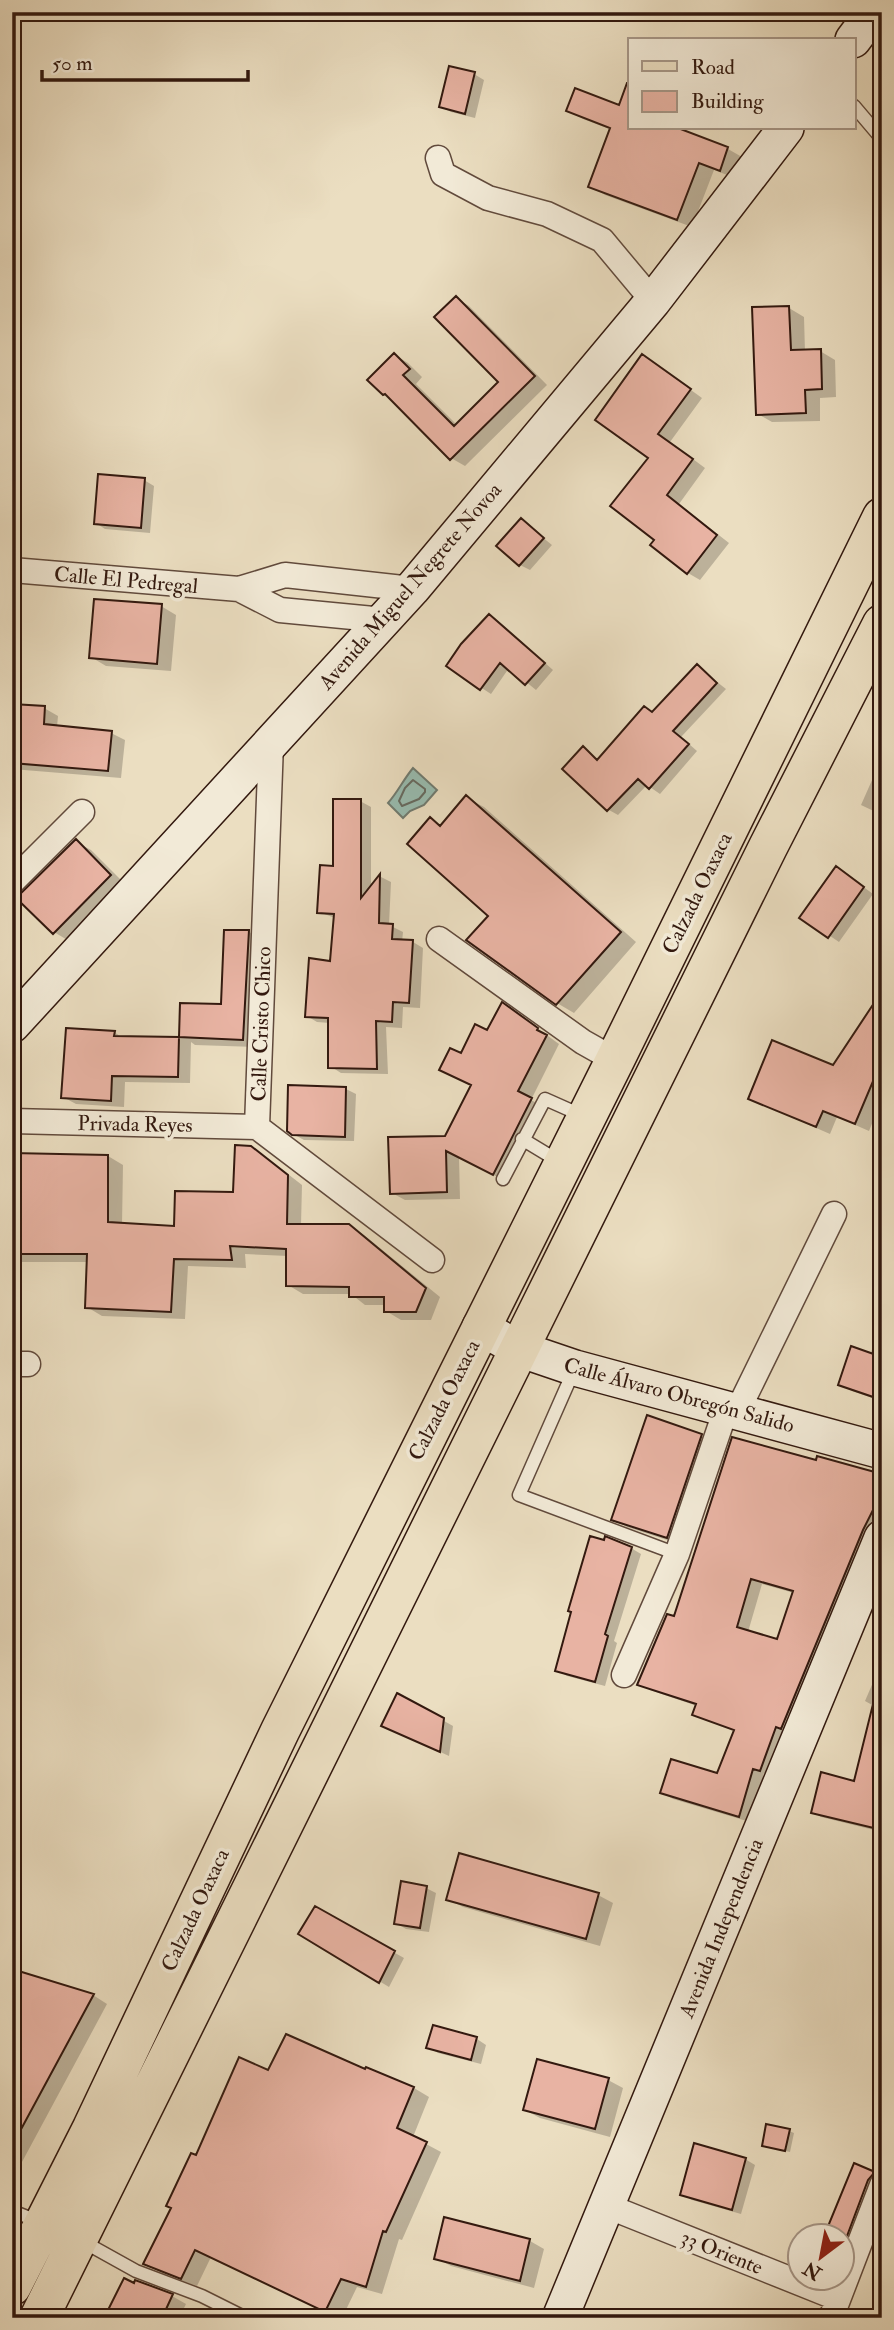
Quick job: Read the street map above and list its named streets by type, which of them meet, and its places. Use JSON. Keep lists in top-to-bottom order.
{
  "streets": {
    "main road": ["Calzada Oaxaca"],
    "street": [
      "Calle El Pedregal",
      "Avenida Miguel Negrete Novoa",
      "Calle Cristo Chico",
      "Privada Reyes",
      "Calle Álvaro Obregón Salido",
      "Avenida Independencia",
      "33 Oriente"
    ]
  },
  "crossings": [
    ["Calle El Pedregal", "Avenida Miguel Negrete Novoa"],
    ["Avenida Miguel Negrete Novoa", "Calle Cristo Chico"],
    ["Calzada Oaxaca", "Calle Álvaro Obregón Salido"],
    ["Calle Cristo Chico", "Privada Reyes"],
    ["Avenida Independencia", "33 Oriente"]
  ],
  "legend": ["Road", "Building"],
  "scale_bar": "50 m",
  "north": "bottom left"
}
